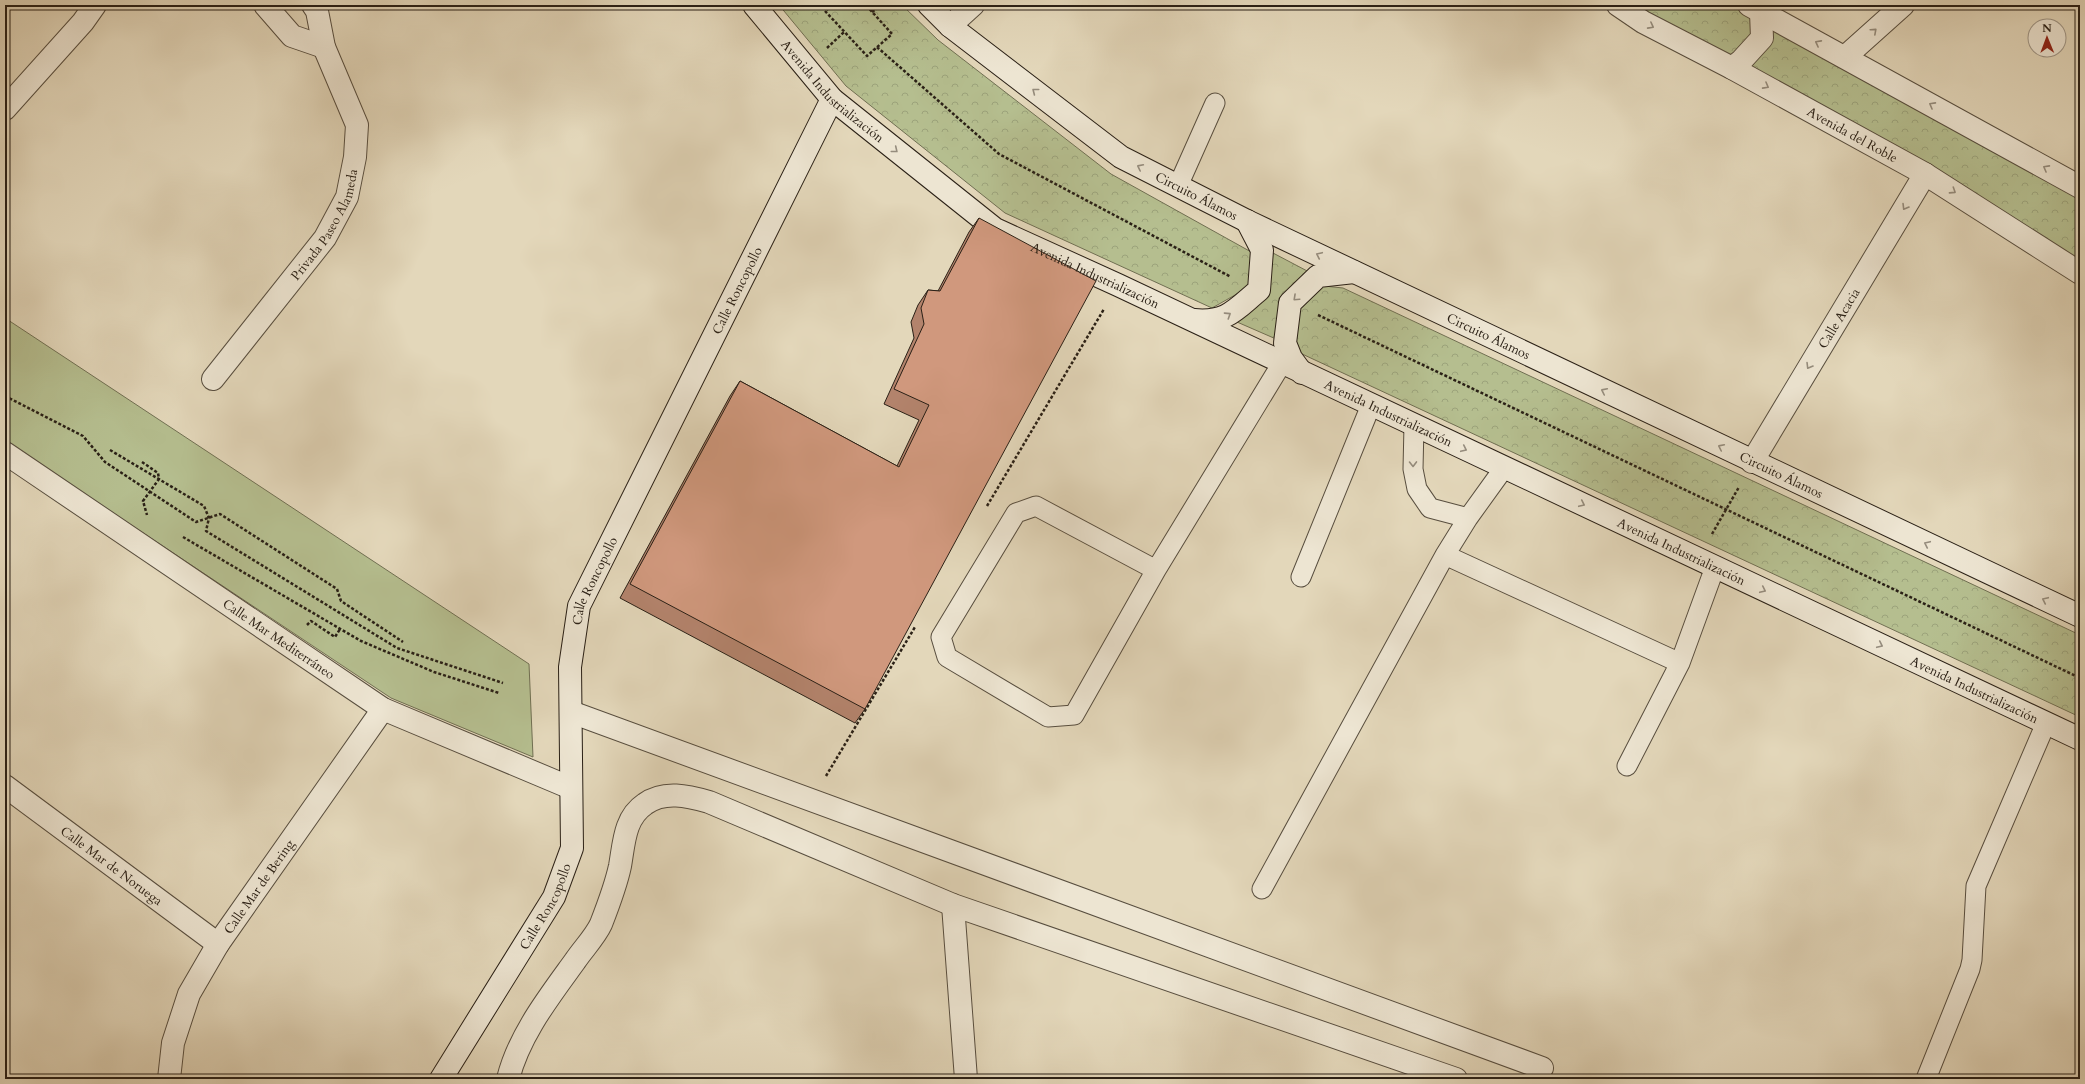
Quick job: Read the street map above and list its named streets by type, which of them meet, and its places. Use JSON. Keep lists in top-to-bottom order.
{
  "streets": {
    "street": [
      "Avenida Industrialización",
      "Avenida del Roble",
      "Circuito Álamos",
      "Privada Paseo Alameda",
      "Calle Roncopollo",
      "Calle Acacia",
      "Calle Mar Mediterráneo",
      "Calle Mar de Noruega",
      "Calle Mar de Bering"
    ]
  },
  "crossings": [
    ["Avenida Industrialización", "Calle Roncopollo"],
    ["Avenida del Roble", "Calle Acacia"],
    ["Circuito Álamos", "Calle Acacia"],
    ["Calle Roncopollo", "Calle Mar Mediterráneo"],
    ["Calle Mar Mediterráneo", "Calle Mar de Bering"],
    ["Calle Mar de Noruega", "Calle Mar de Bering"]
  ],
  "one_way": ["Avenida Industrialización", "Circuito Álamos", "Calle Acacia"],
  "north": "top"
}
